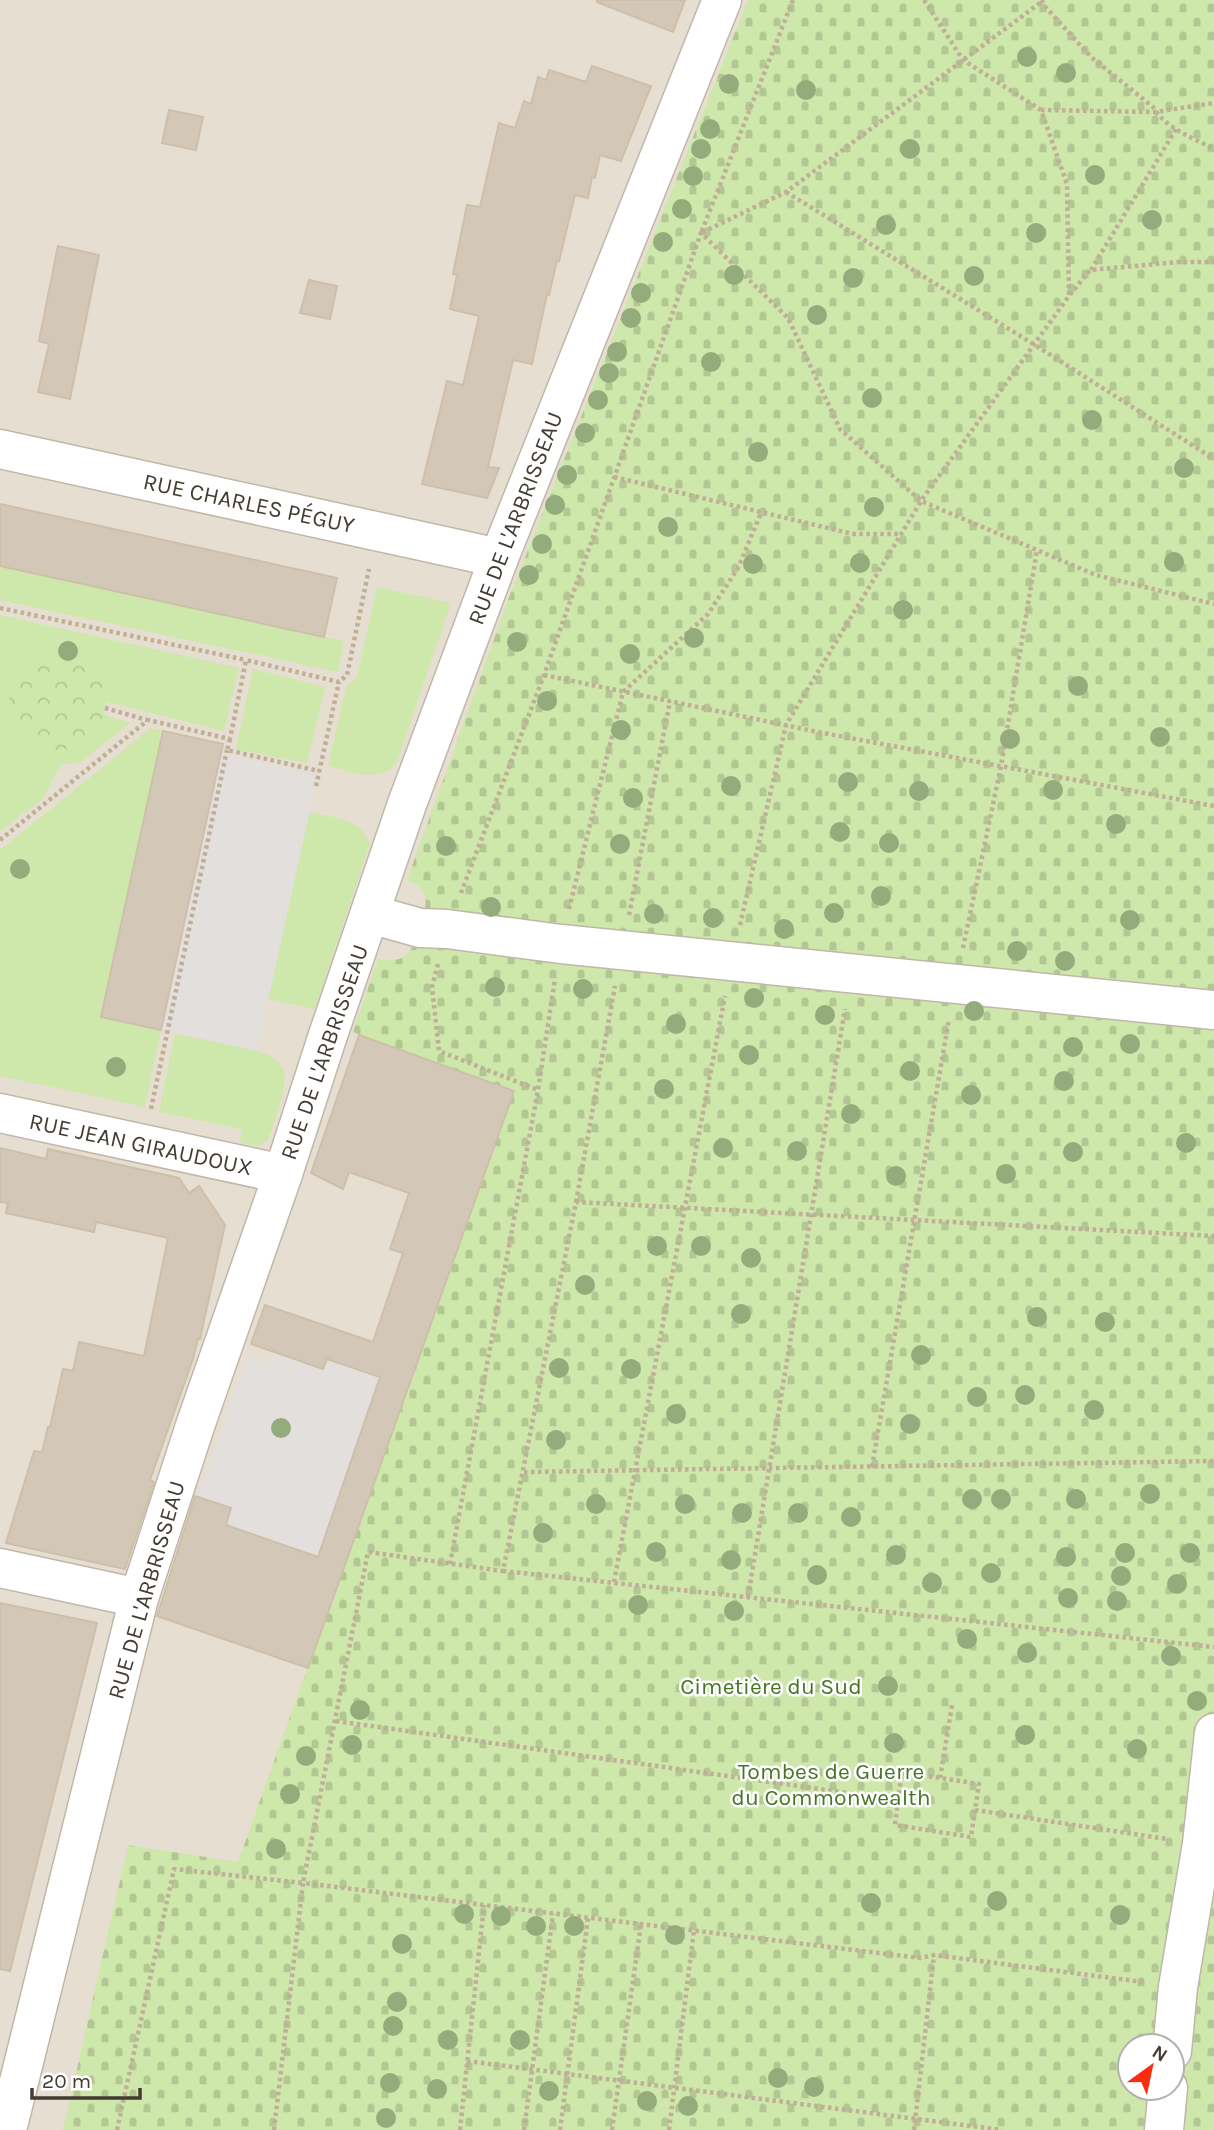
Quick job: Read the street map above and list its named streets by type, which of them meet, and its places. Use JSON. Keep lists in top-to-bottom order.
{
  "streets": {
    "street": ["RUE CHARLES PÉGUY", "RUE DE L'ARBRISSEAU", "RUE JEAN GIRAUDOUX"]
  },
  "crossings": [
    ["RUE CHARLES PÉGUY", "RUE DE L'ARBRISSEAU"],
    ["RUE DE L'ARBRISSEAU", "RUE JEAN GIRAUDOUX"]
  ],
  "parks": ["Cimetière du Sud", "Tombes de Guerre du Commonwealth"],
  "scale_bar": "20 m",
  "north": "top right"
}
